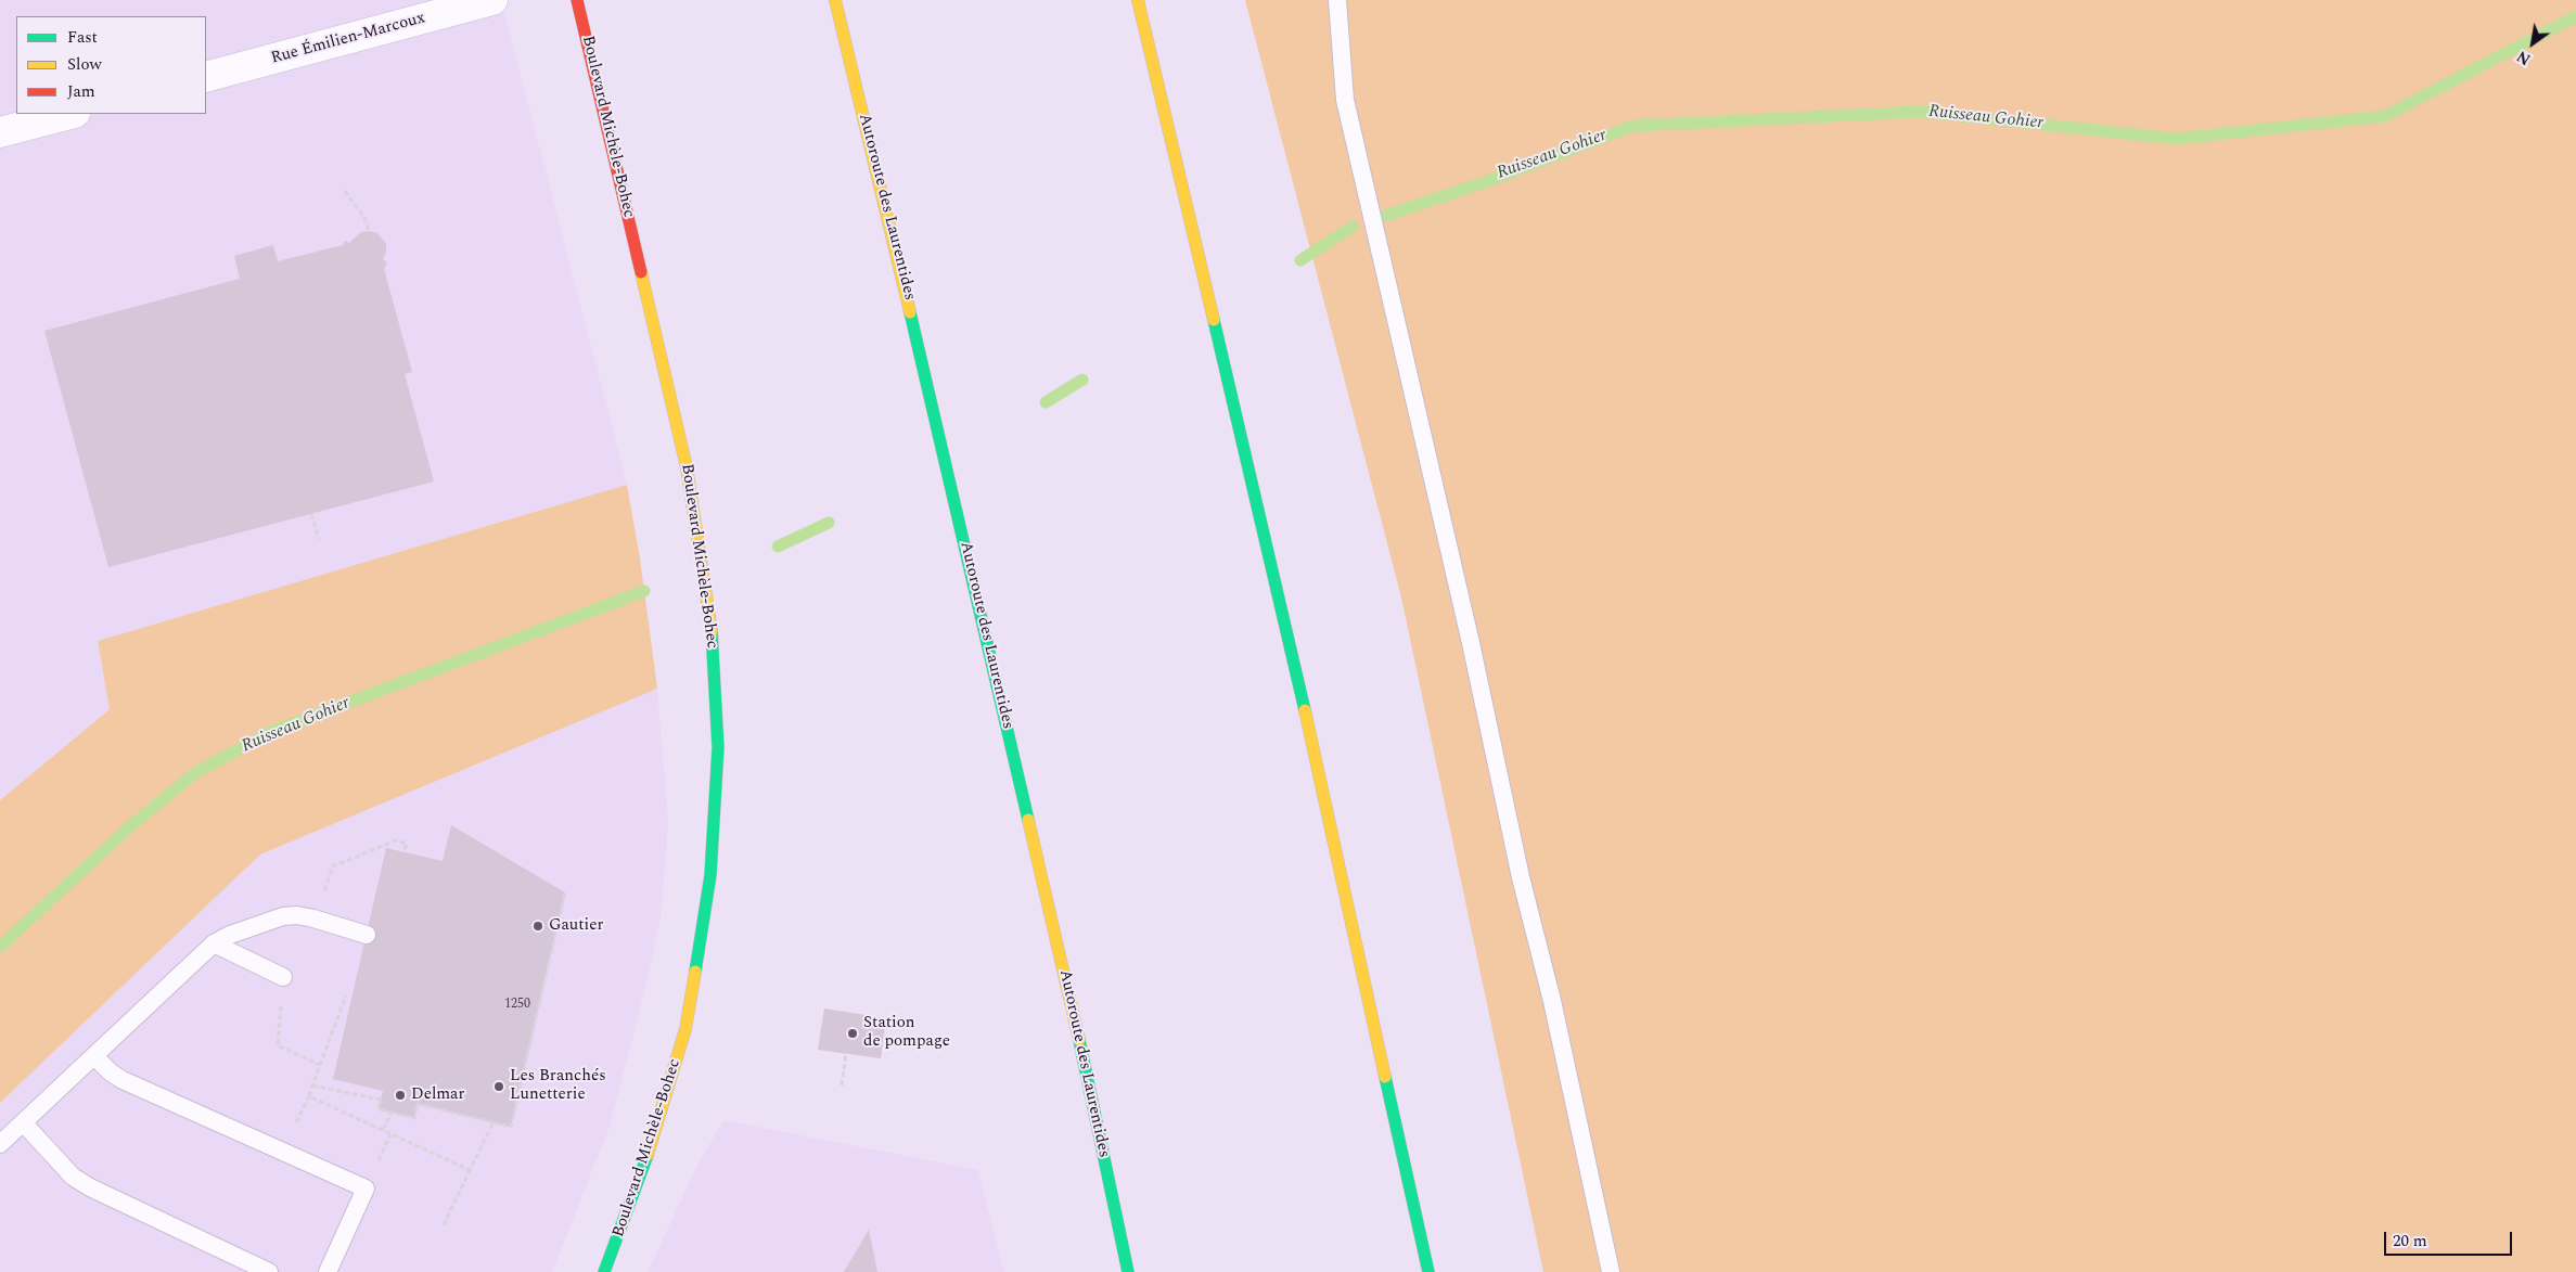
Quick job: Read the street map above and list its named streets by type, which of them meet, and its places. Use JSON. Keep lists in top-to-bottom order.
{
  "streets": {
    "main road": ["Boulevard Michèle-Bohec", "Autoroute des Laurentides"],
    "street": ["Rue Émilien-Marcoux"]
  },
  "water": ["Ruisseau Gohier"],
  "places": [
    "Gautier",
    "Station de pompage",
    "Les Branchés Lunetterie",
    "Delmar"
  ],
  "house_numbers": ["1250"],
  "legend": ["Fast", "Slow", "Jam"],
  "scale_bar": "20 m",
  "north": "bottom left"
}
